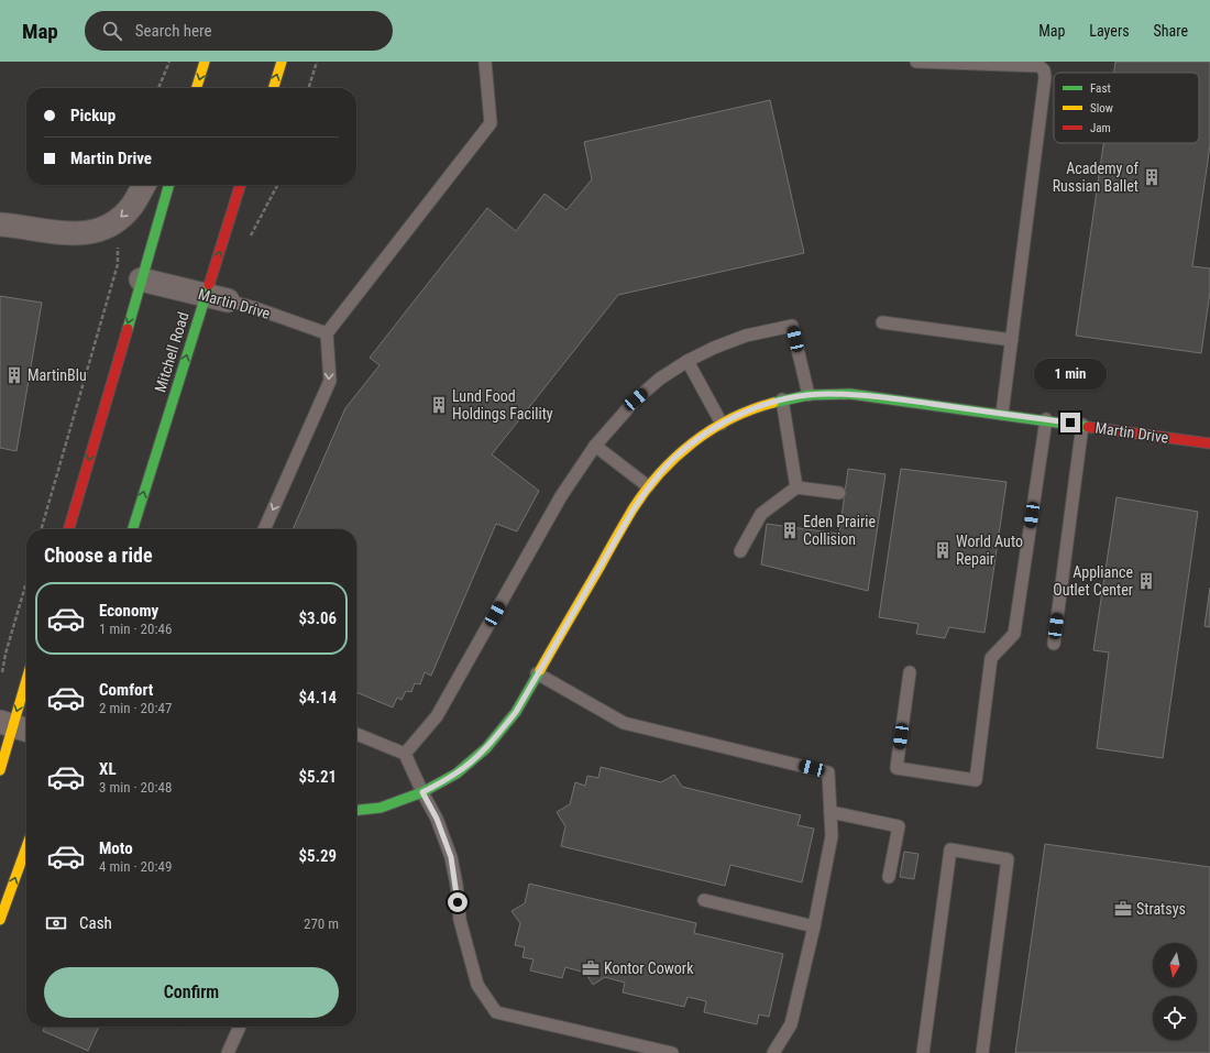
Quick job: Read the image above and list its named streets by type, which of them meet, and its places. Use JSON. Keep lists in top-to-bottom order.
{
  "streets": {
    "street": ["Martin Drive", "Mitchell Road"]
  },
  "crossings": [
    ["Martin Drive", "Mitchell Road"]
  ],
  "places": {
    "building": [
      "Academy of Russian Ballet",
      "MartinBlu",
      "Lund Food Holdings Facility",
      "Eden Prairie Collision",
      "World Auto Repair",
      "Appliance Outlet Center"
    ],
    "office": ["Stratsys", "Kontor Cowork"]
  },
  "legend": ["Fast", "Slow", "Jam"],
  "north": "bottom",
  "page": {
    "header": "Map",
    "search": "Search here",
    "nav": ["Map", "Layers", "Share"],
    "banner": ["Pickup", "Martin Drive"],
    "bubble": "1 min",
    "heading": "Choose a ride",
    "list": [
      {
        "name": "Economy",
        "note": "1 min · 20:46",
        "value": "$3.06"
      },
      {
        "name": "Comfort",
        "note": "2 min · 20:47",
        "value": "$4.14"
      },
      {
        "name": "XL",
        "note": "3 min · 20:48",
        "value": "$5.21"
      },
      {
        "name": "Moto",
        "note": "4 min · 20:49",
        "value": "$5.29"
      }
    ],
    "pay": ["Cash", "270 m"],
    "buttons": "Confirm"
  }
}
